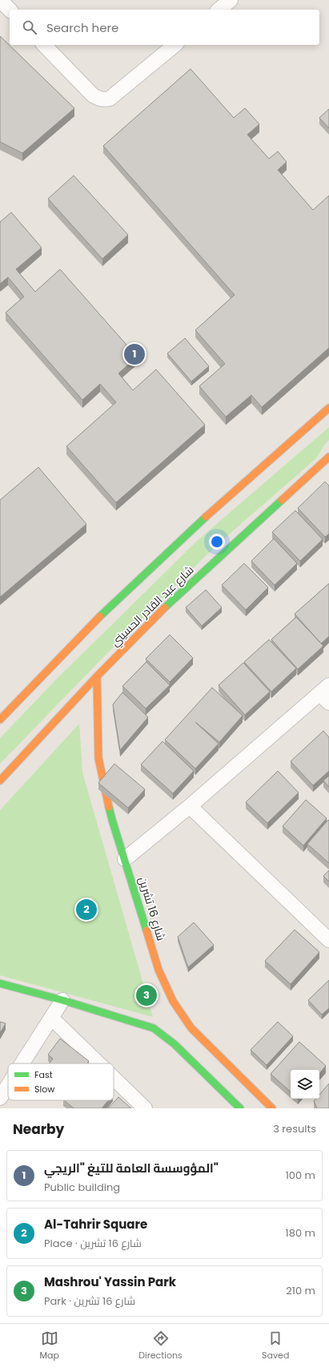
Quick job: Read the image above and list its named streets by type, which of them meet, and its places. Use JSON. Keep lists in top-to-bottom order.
{
  "streets": {
    "main road": ["شارع عبد القادر الحسيني", "شارع 16 تشرين"]
  },
  "crossings": [
    ["شارع عبد القادر الحسيني", "شارع 16 تشرين"]
  ],
  "legend": ["Fast", "Slow"],
  "page": {
    "search": "Search here",
    "pins": ["1", "2", "3"],
    "heading": ["Nearby", "3 results"],
    "list": [
      {
        "mark": "1",
        "name": "المؤوسسة العامة للتيغ \"الريجي\"",
        "note": "Public building",
        "value": "100 m"
      },
      {
        "mark": "2",
        "name": "Al-Tahrir Square",
        "note": "Place · شارع 16 تشرين",
        "value": "180 m"
      },
      {
        "mark": "3",
        "name": "Mashrou' Yassin Park",
        "note": "Park · شارع 16 تشرين",
        "value": "210 m"
      }
    ],
    "nav": ["Map", "Directions", "Saved"]
  }
}
